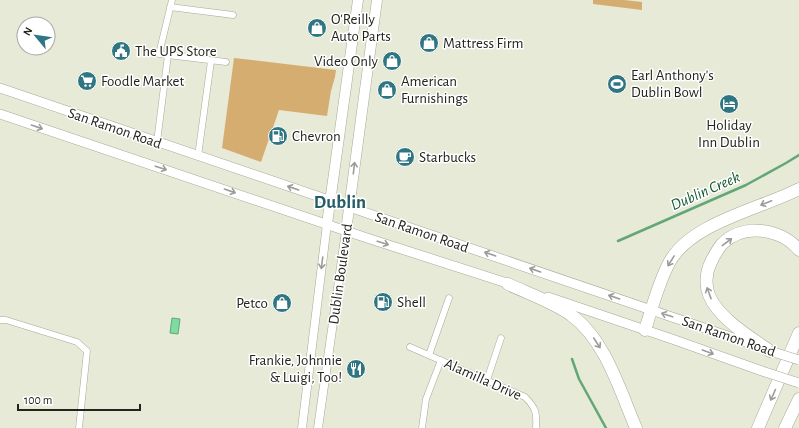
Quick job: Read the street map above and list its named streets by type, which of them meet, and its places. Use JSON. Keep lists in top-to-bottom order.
{
  "streets": {
    "main road": ["San Ramon Road", "Dublin Boulevard"],
    "street": ["Alamilla Drive"]
  },
  "crossings": [
    ["San Ramon Road", "Dublin Boulevard"]
  ],
  "districts": ["Dublin"],
  "water": ["Dublin Creek"],
  "places": {
    "shop": [
      "O'Reilly Auto Parts",
      "Mattress Firm",
      "Video Only",
      "American Furnishings",
      "Petco"
    ],
    "public building": ["The UPS Store"],
    "supermarket": ["Foodle Market"],
    "sports": ["Earl Anthony's Dublin Bowl"],
    "hotel": ["Holiday Inn Dublin"],
    "fuel station": ["Chevron", "Shell"],
    "cafe": ["Starbucks"],
    "restaurant": ["Frankie, Johnnie & Luigi, Too!"]
  },
  "scale_bar": "100 m",
  "north": "top left"
}
